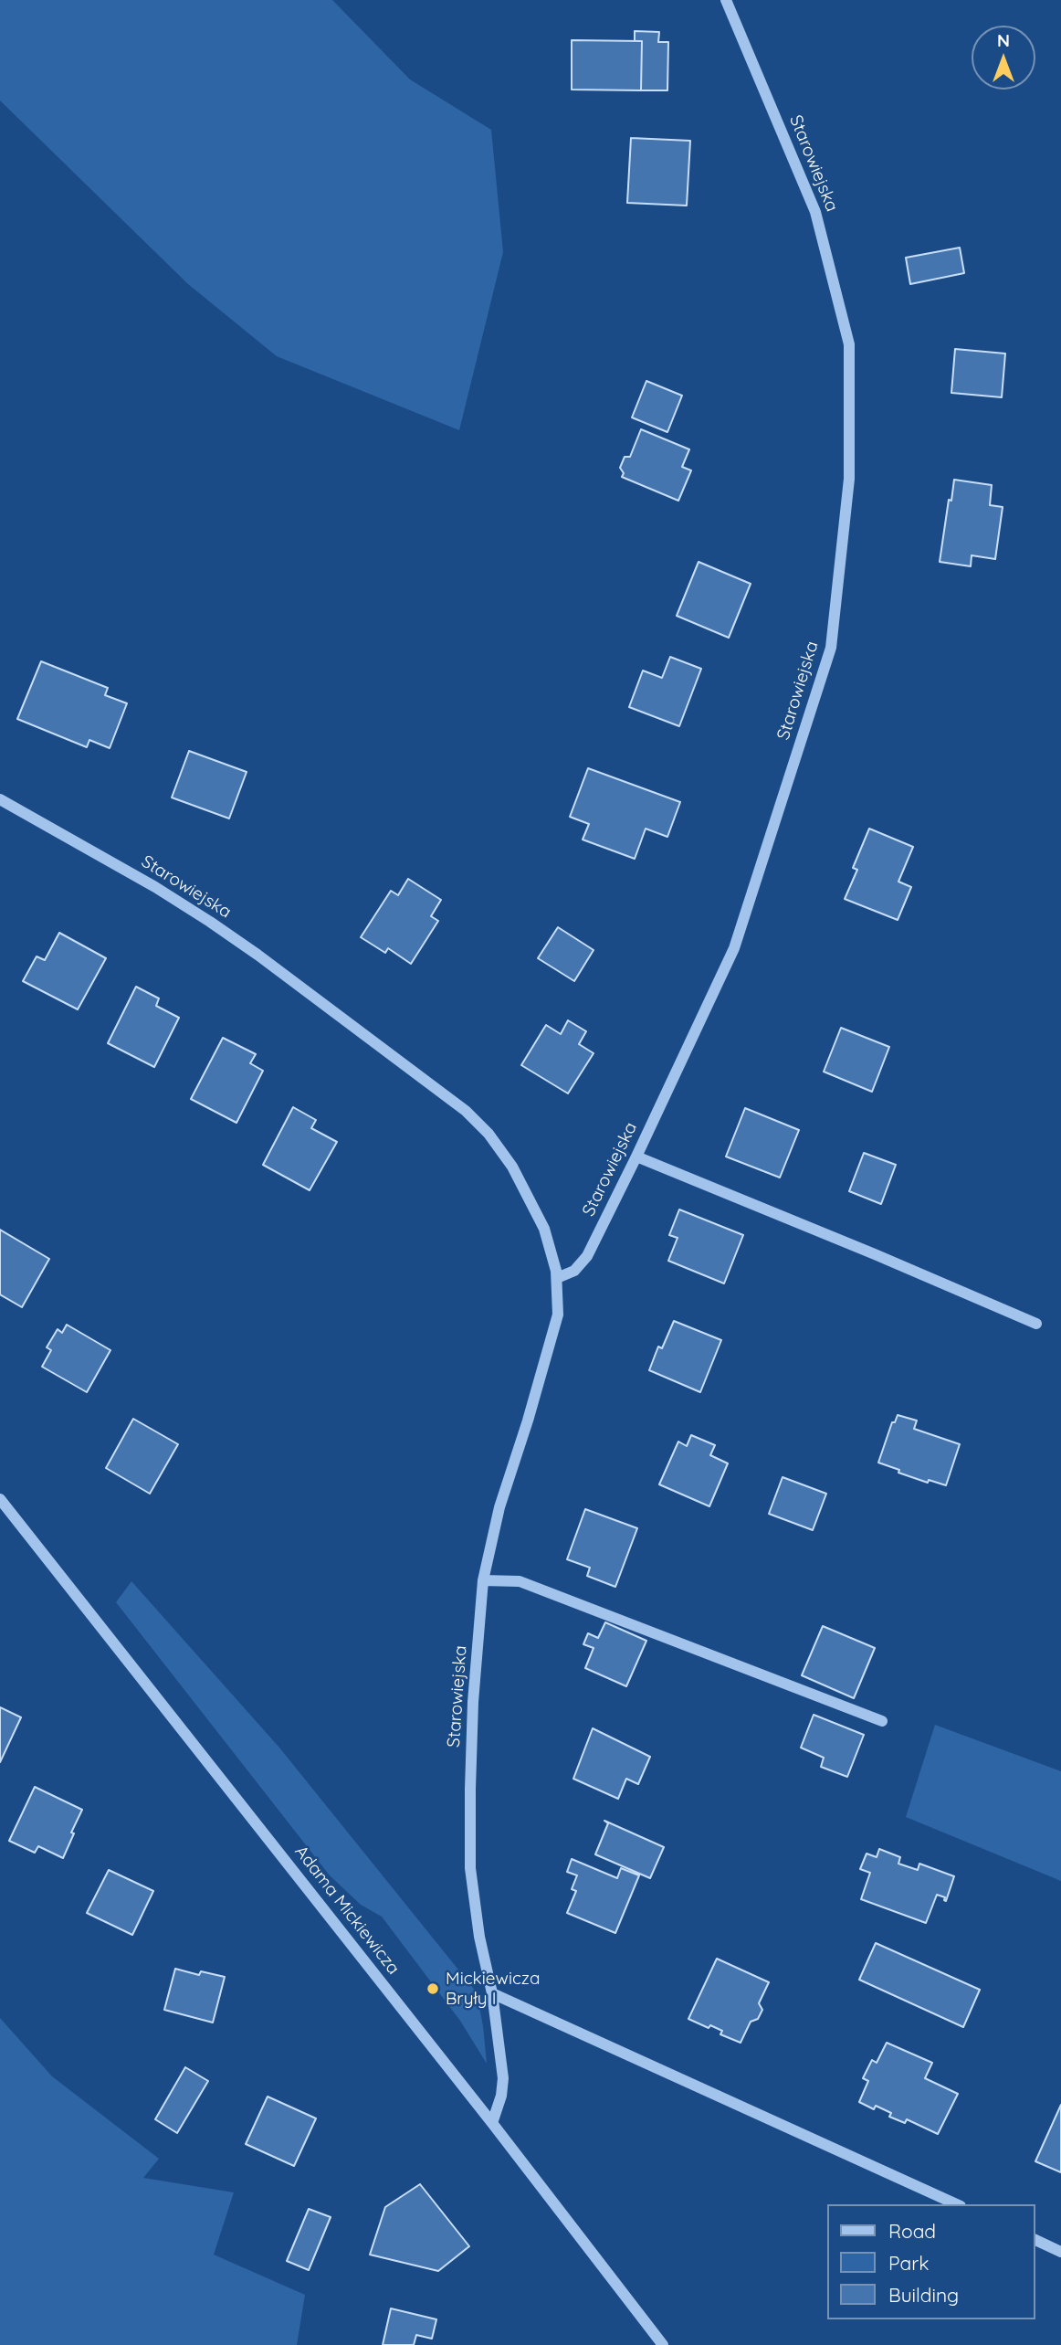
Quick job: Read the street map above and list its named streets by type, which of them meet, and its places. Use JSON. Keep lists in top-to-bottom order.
{
  "streets": {
    "street": ["Starowiejska", "Adama Mickiewicza"]
  },
  "crossings": [
    ["Starowiejska", "Adama Mickiewicza"]
  ],
  "places": ["Mickiewicza Bryły I"],
  "legend": ["Road", "Park", "Building"],
  "north": "top"
}
